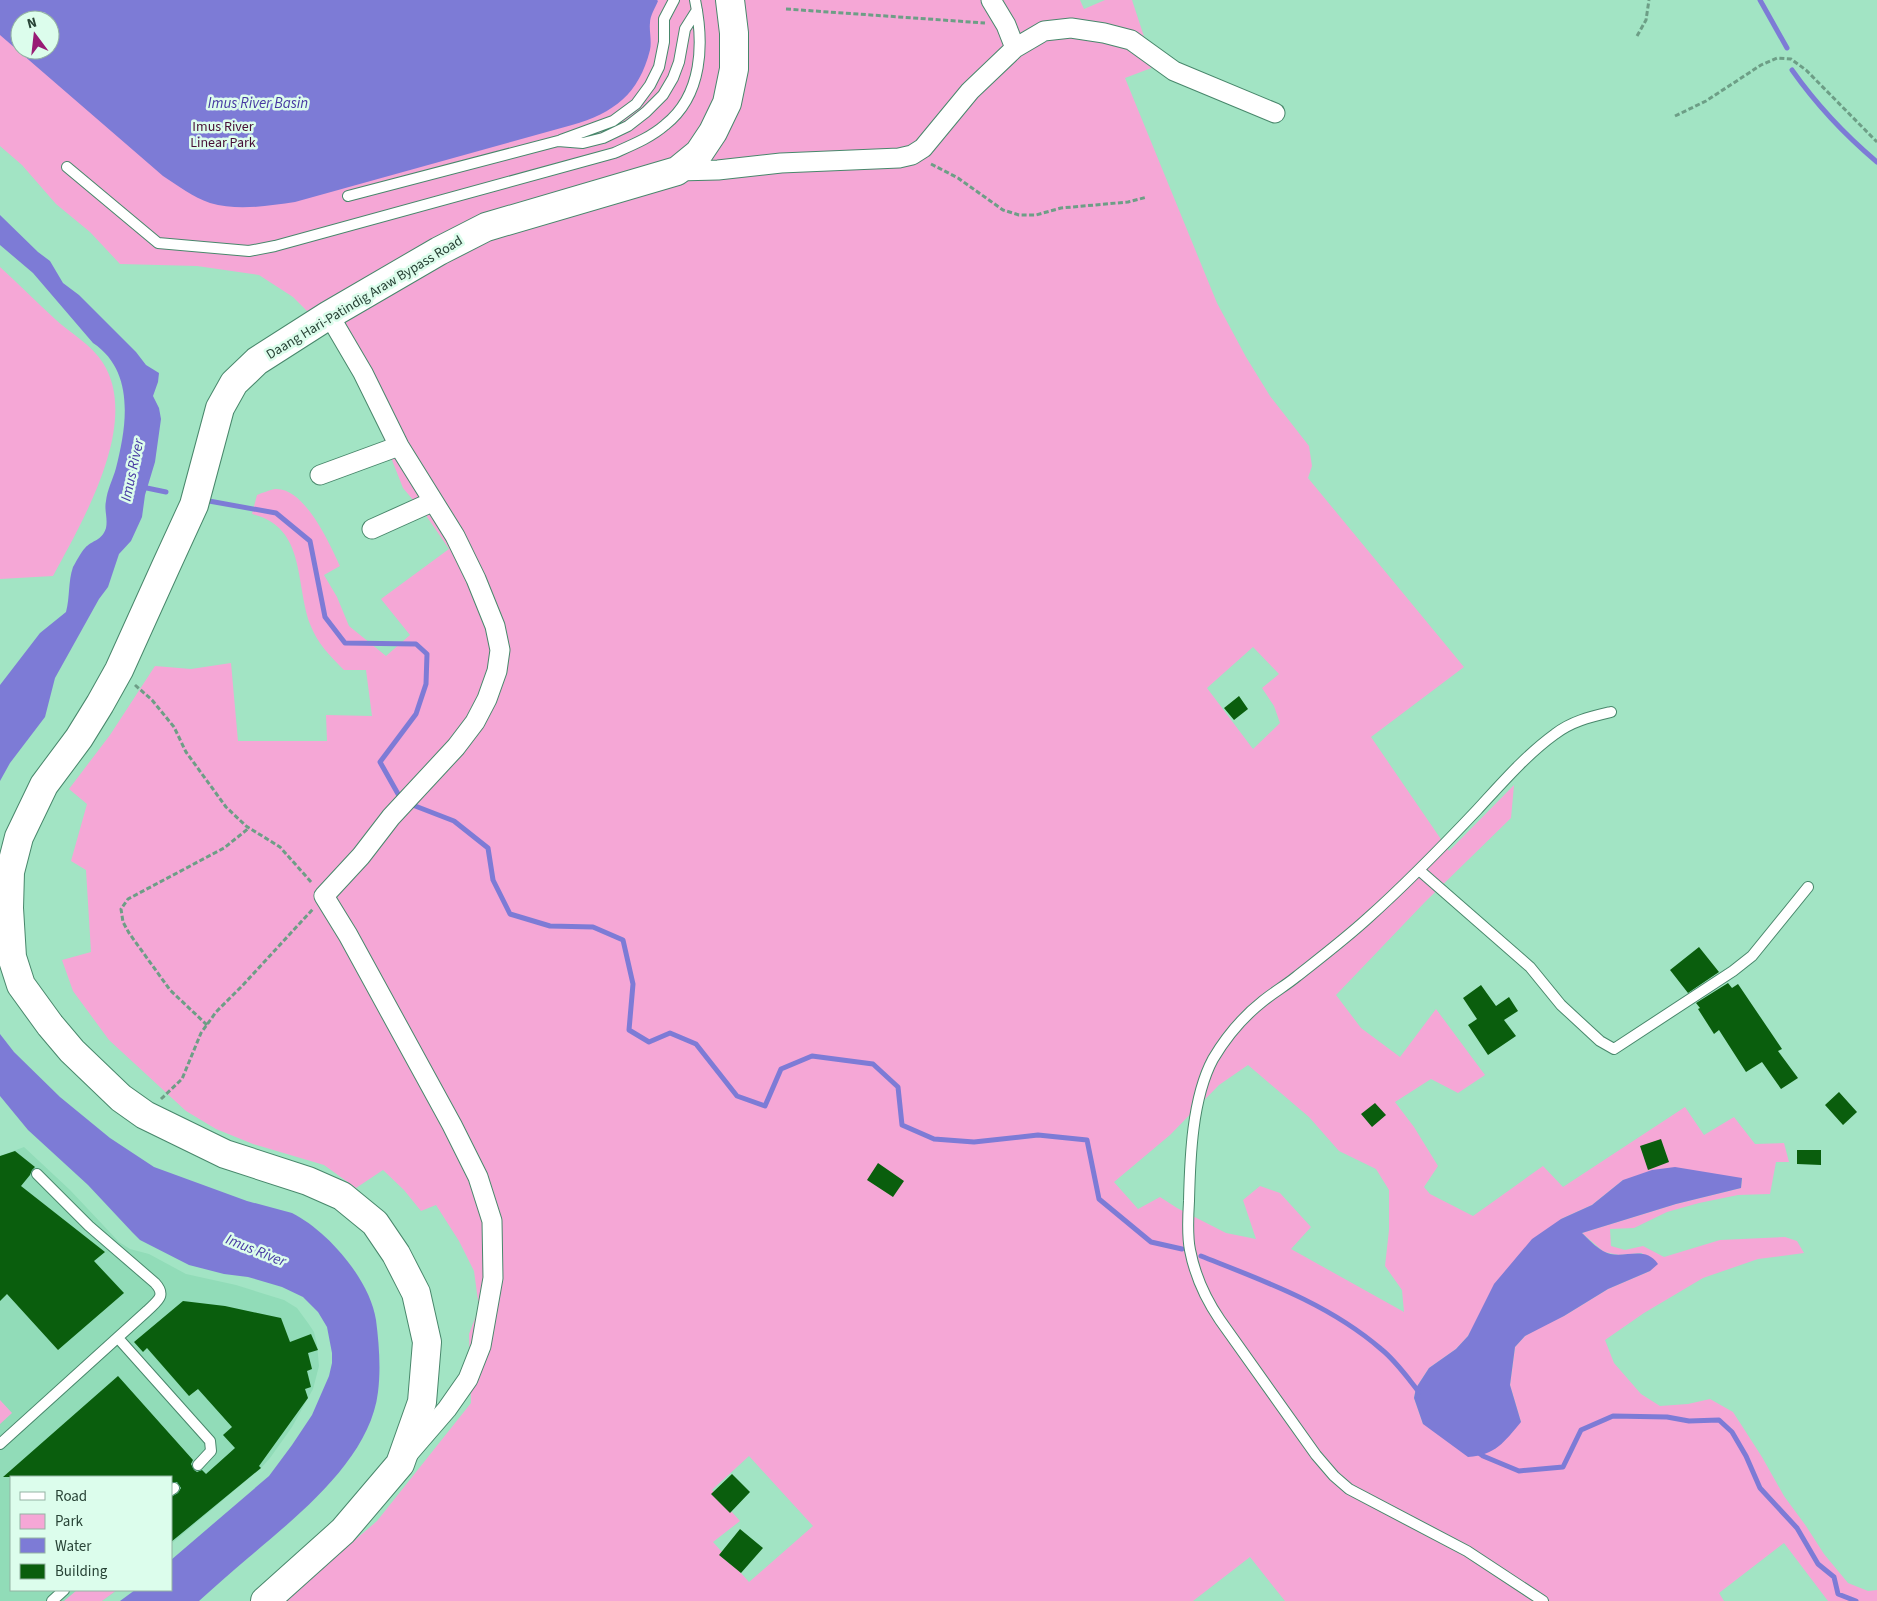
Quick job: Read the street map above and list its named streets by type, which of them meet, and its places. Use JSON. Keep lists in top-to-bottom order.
{
  "streets": {
    "main road": ["Daang Hari-Patindig Araw Bypass Road"]
  },
  "water": ["Imus River Basin", "Imus River"],
  "parks": ["Imus River Linear Park"],
  "legend": [
    "Road",
    "Park",
    "Water",
    "Building"
  ],
  "north": "top"
}
